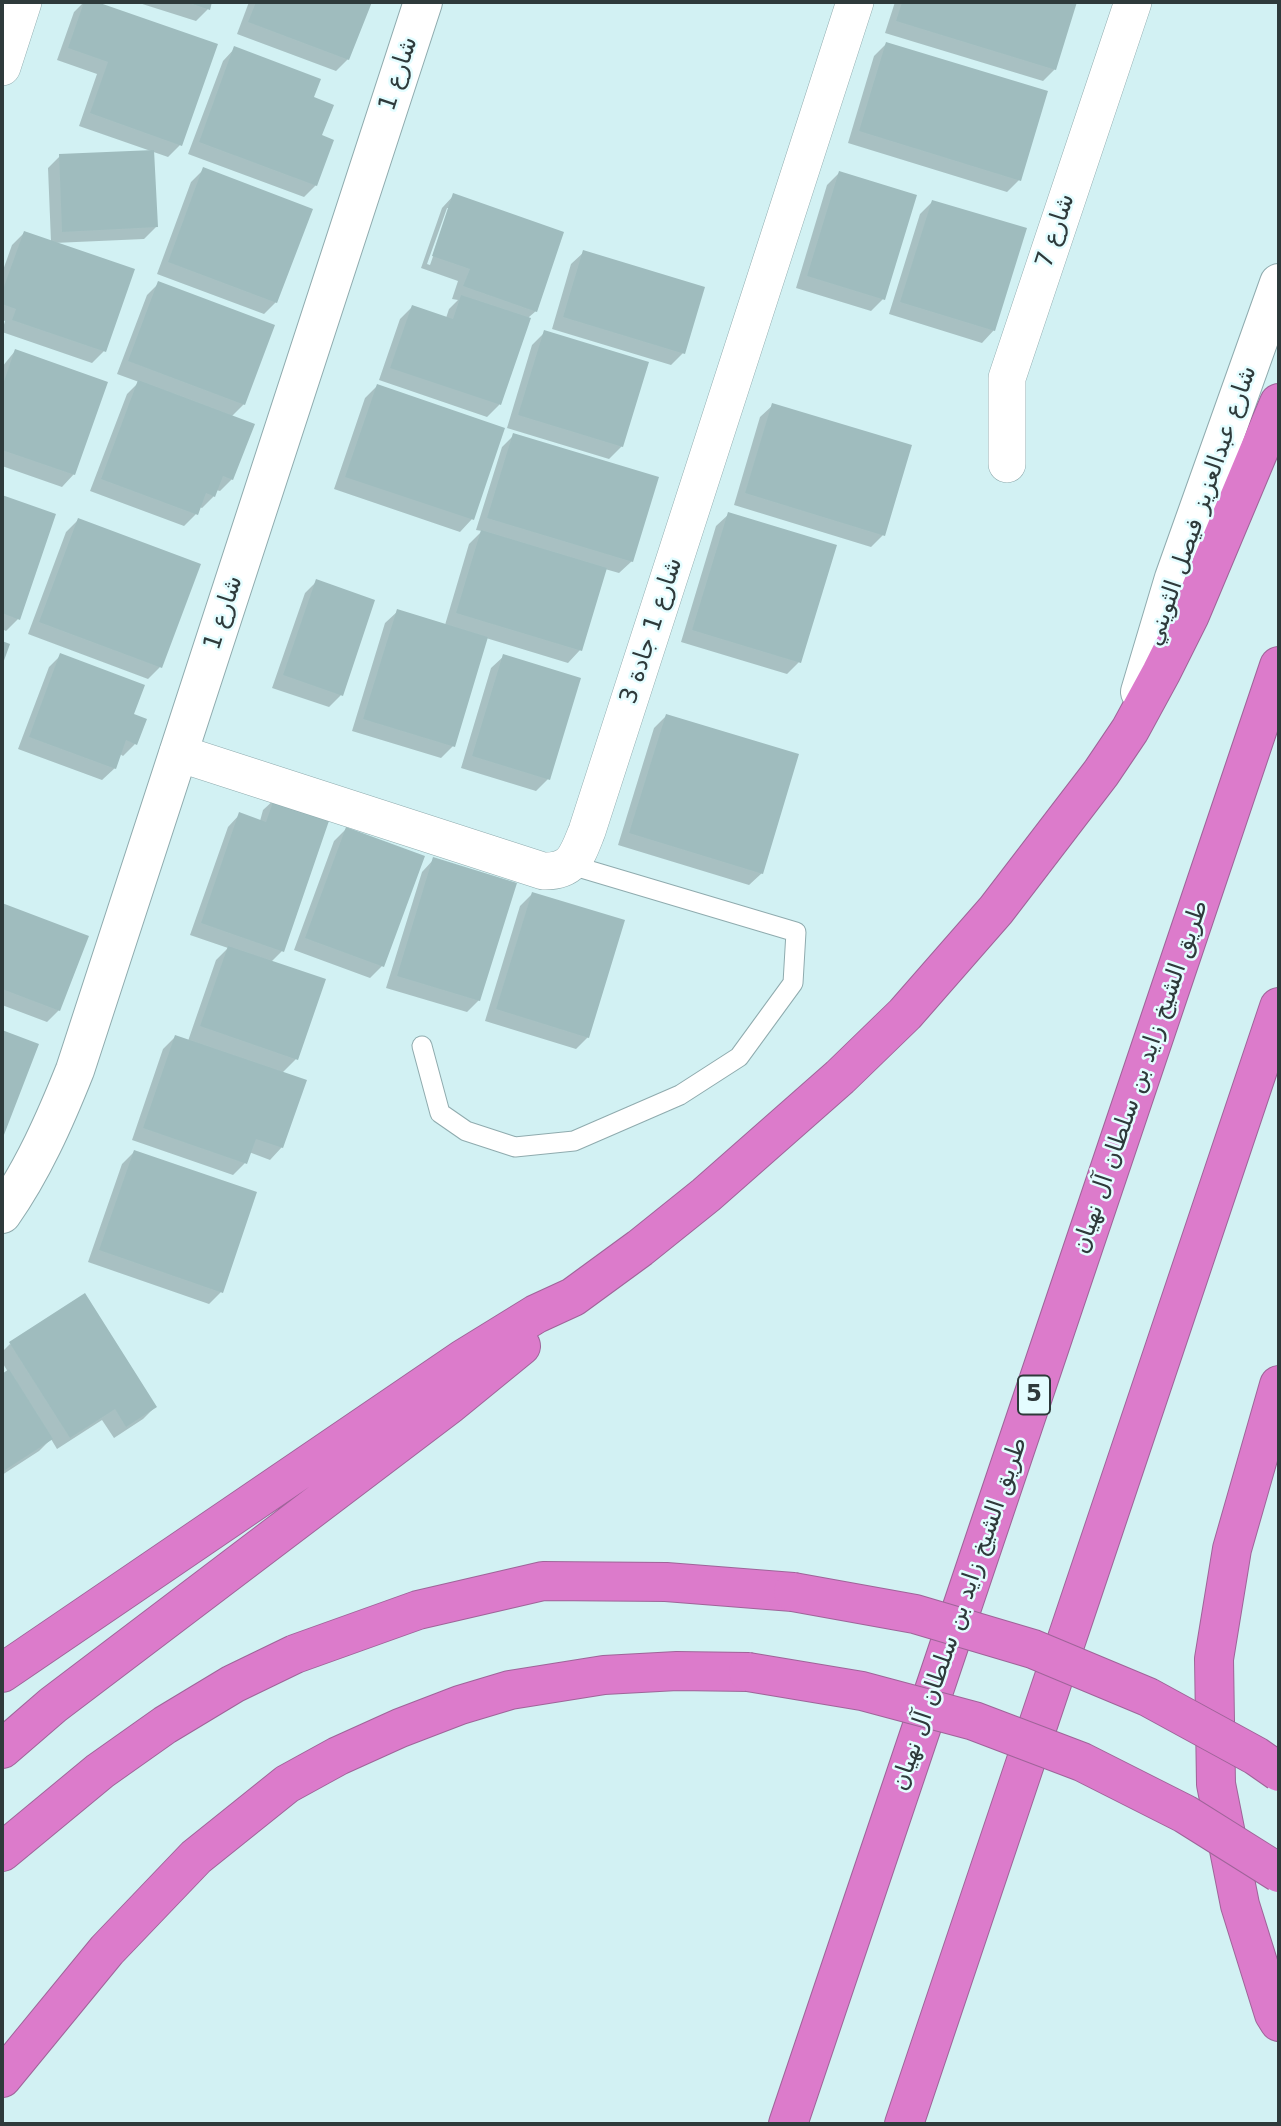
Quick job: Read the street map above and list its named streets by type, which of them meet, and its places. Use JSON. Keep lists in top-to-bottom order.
{
  "streets": {
    "highway": ["طريق الشيخ زايد بن سلطان آل نهيان", "5"],
    "street": [
      "شارع 1",
      "شارع 7",
      "شارع عبدالعزيز فيصل الثويني",
      "شارع 1 جادة 3"
    ]
  }
}
